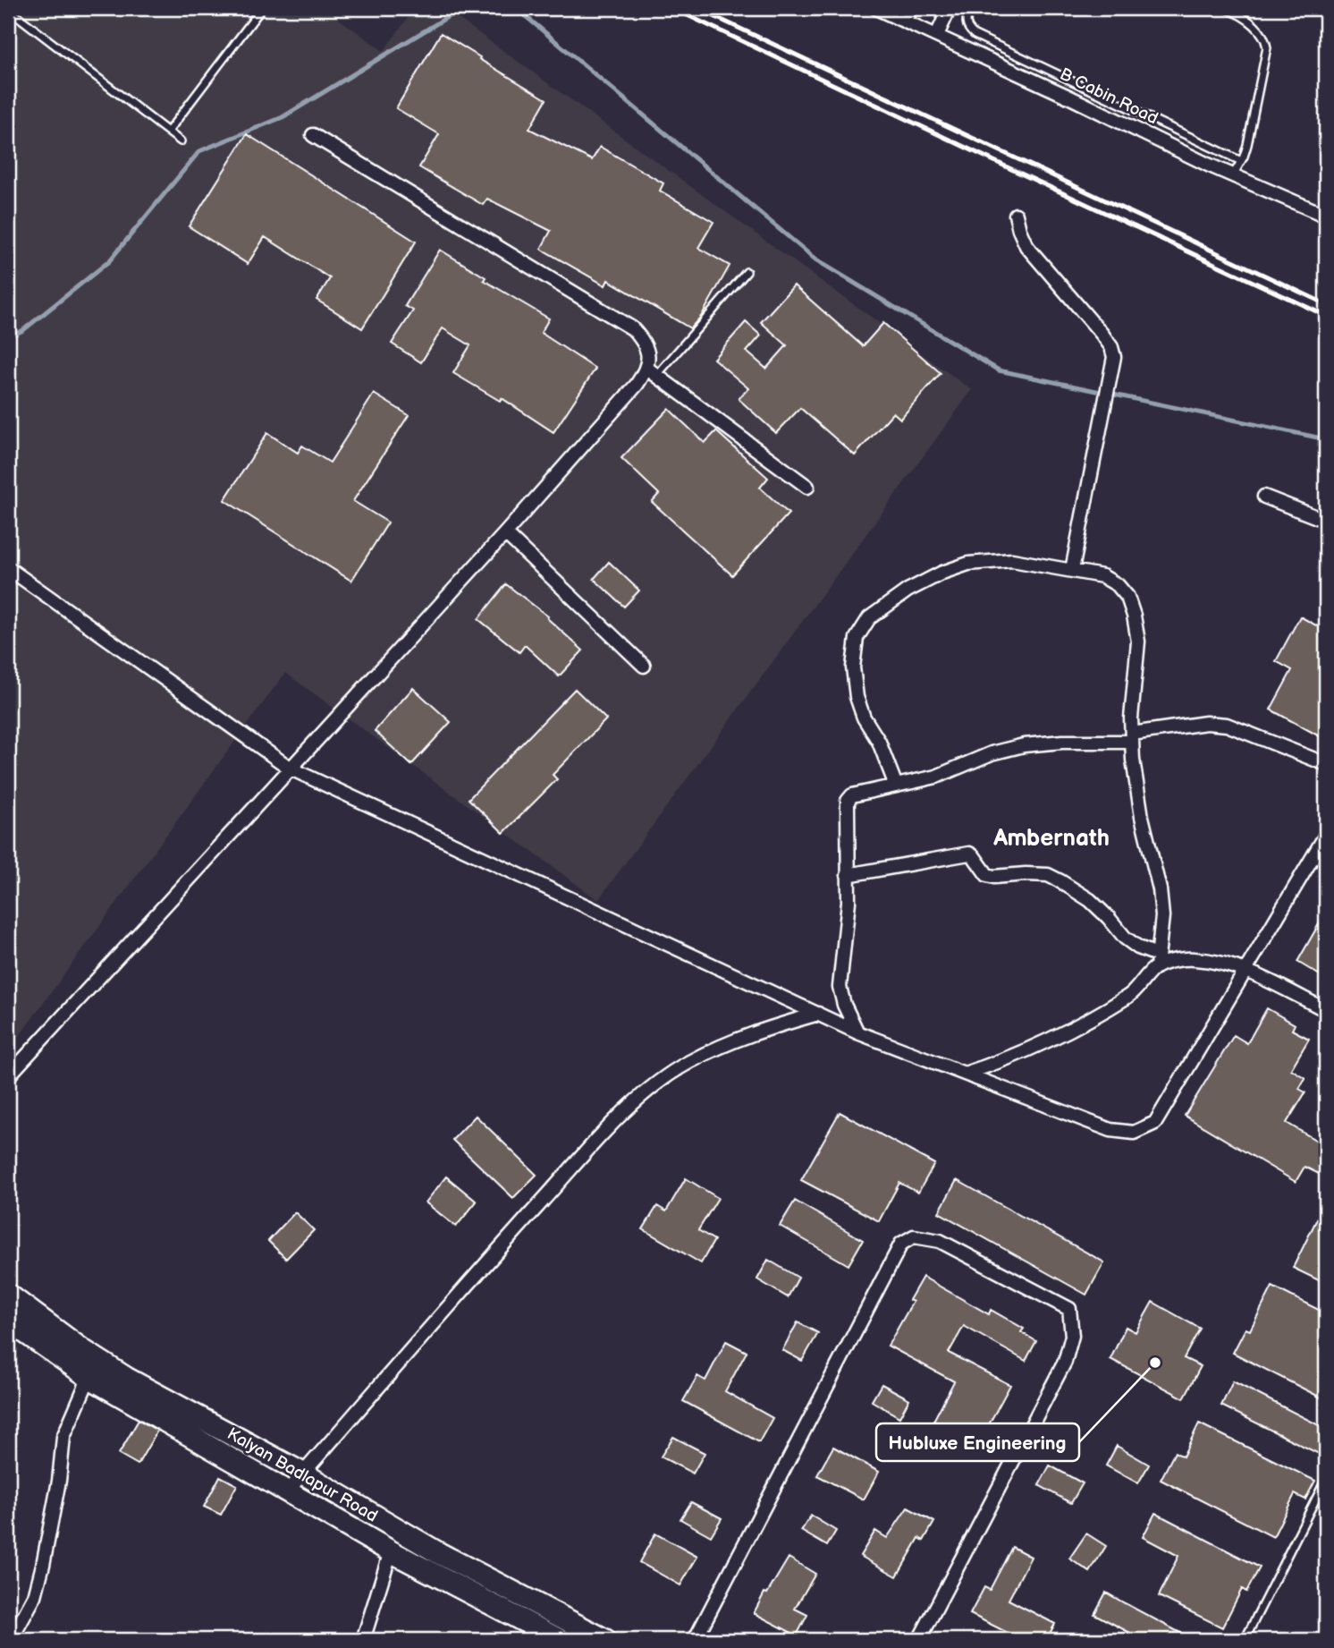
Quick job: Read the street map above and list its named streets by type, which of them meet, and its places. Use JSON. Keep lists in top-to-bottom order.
{
  "streets": {
    "main road": ["Kalyan Badlapur Road"],
    "street": ["B Cabin Road"]
  },
  "districts": ["Ambernath"],
  "places": ["Hubluxe Engineering"]
}
